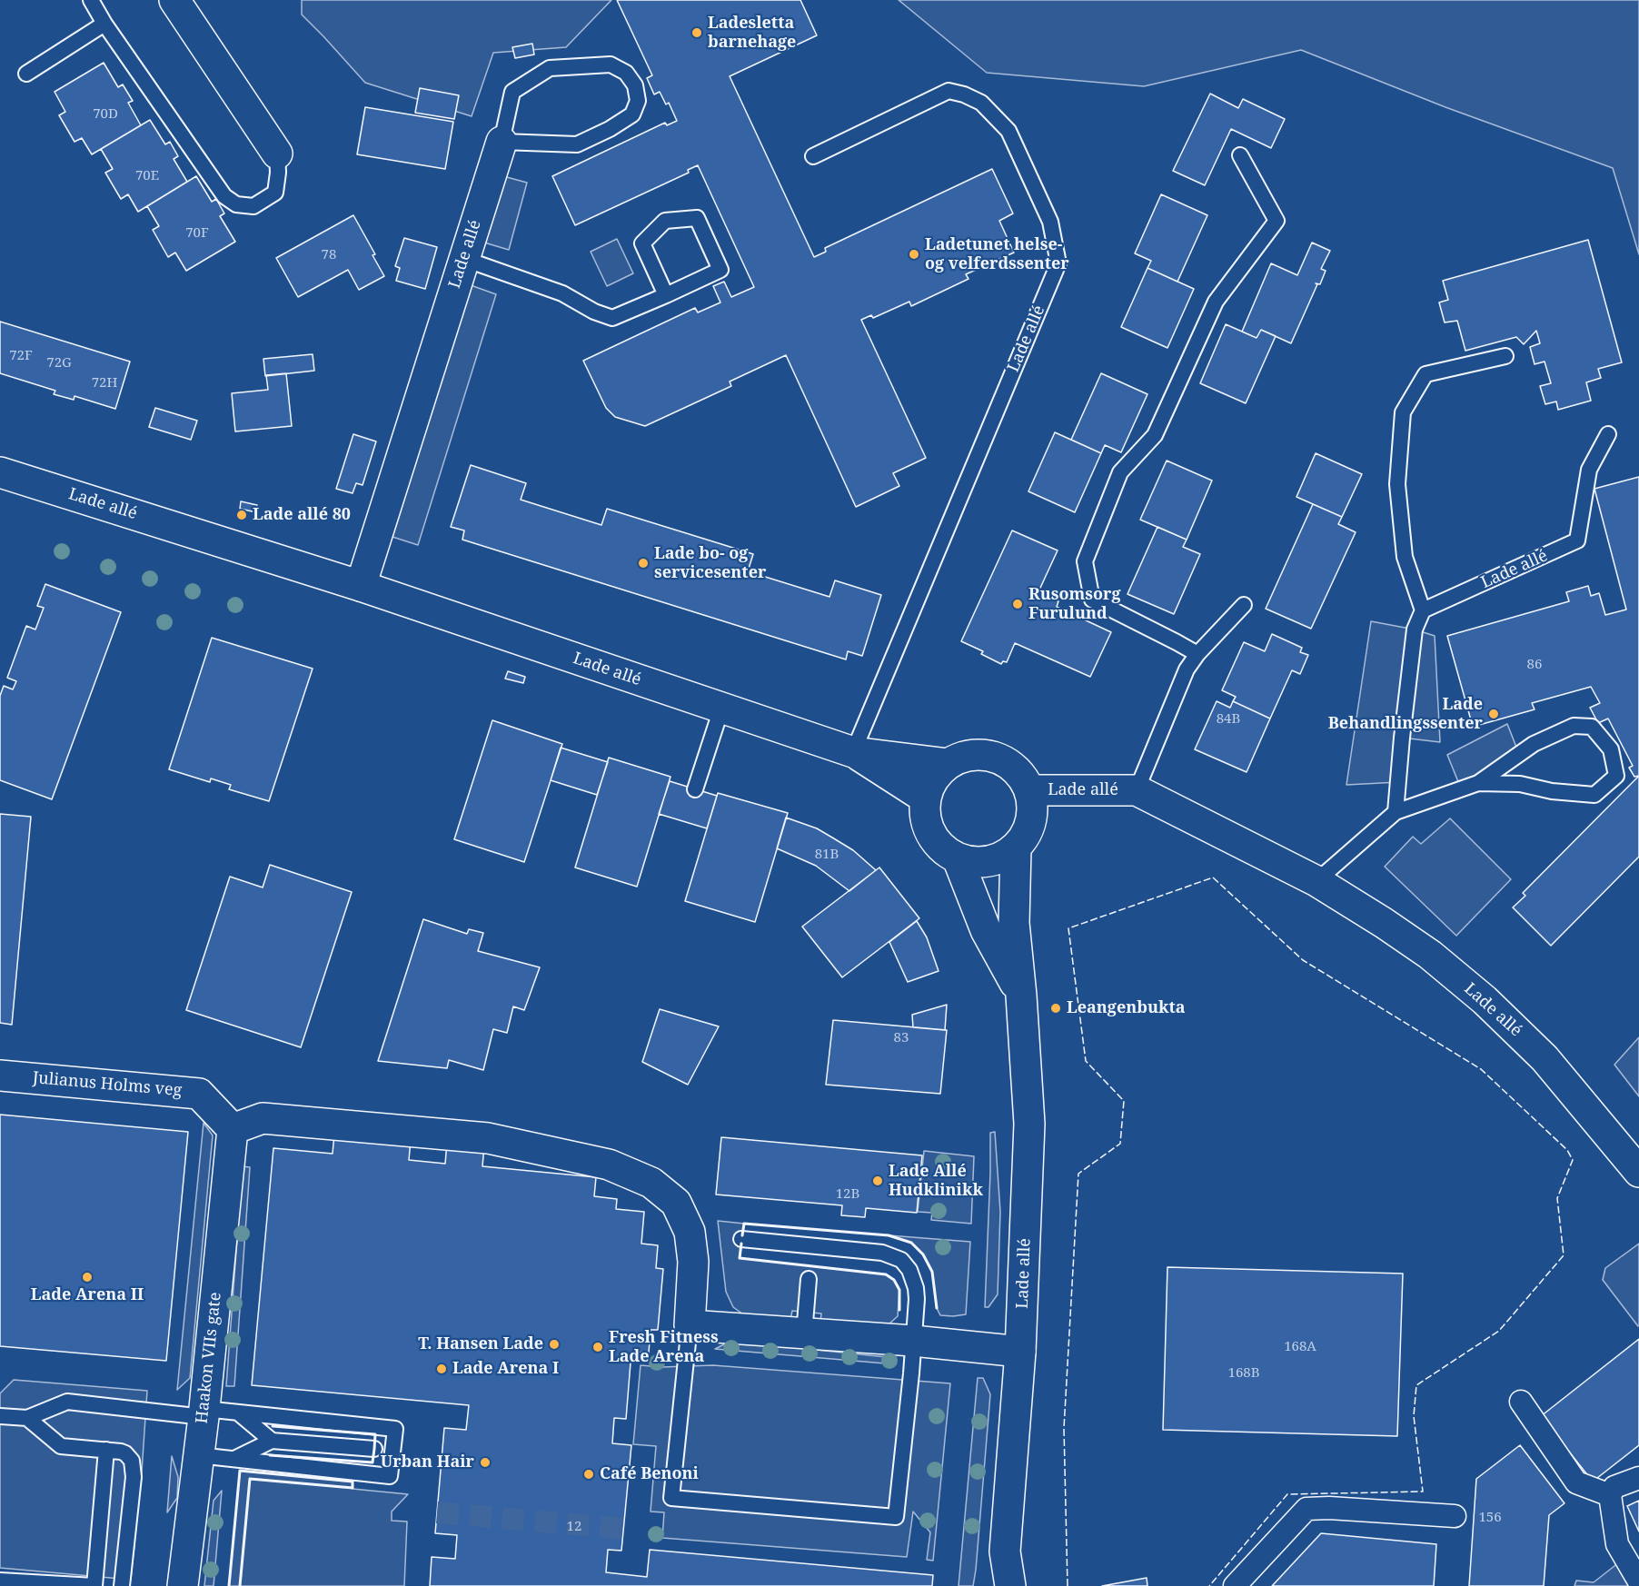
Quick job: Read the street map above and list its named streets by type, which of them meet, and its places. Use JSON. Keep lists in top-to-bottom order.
{
  "streets": {
    "street": ["Lade allé", "Julianus Holms veg", "Haakon VIIs gate"]
  },
  "crossings": [
    ["Julianus Holms veg", "Haakon VIIs gate"]
  ],
  "places": [
    "Ladesletta barnehage",
    "Ladetunet helse- og velferdssenter",
    "Lade allé 80",
    "Lade bo- og servicesenter",
    "Rusomsorg Furulund",
    "Lade Behandlingssenter",
    "Leangenbukta",
    "Lade Allé Hudklinikk",
    "Lade Arena II",
    "T. Hansen Lade",
    "Fresh Fitness Lade Arena",
    "Lade Arena I",
    "Urban Hair",
    "Café Benoni"
  ],
  "house_numbers": [
    "70D",
    "70E",
    "70F",
    "78",
    "72F",
    "72G",
    "72H",
    "86",
    "84B",
    "81B",
    "83",
    "12B",
    "168A",
    "168B",
    "156",
    "12"
  ]
}
